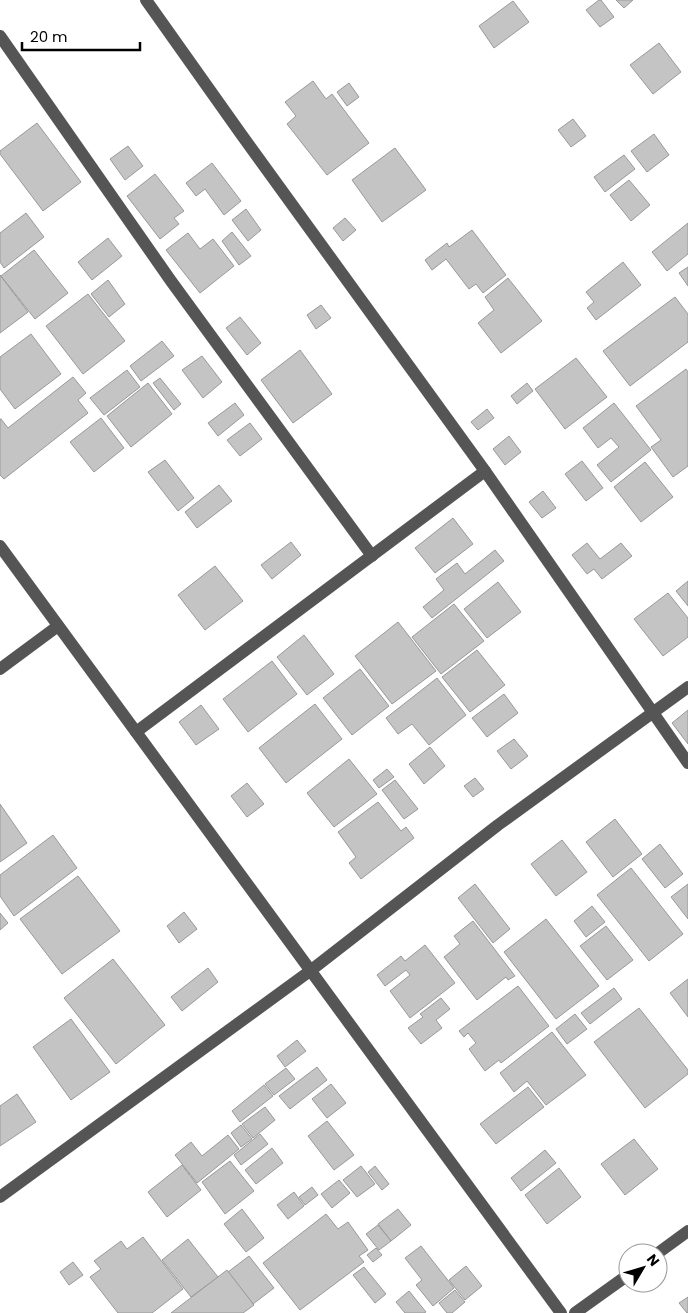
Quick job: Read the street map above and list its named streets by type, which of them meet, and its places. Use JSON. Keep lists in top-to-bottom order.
{
  "scale_bar": "20 m",
  "north": "top right"
}
